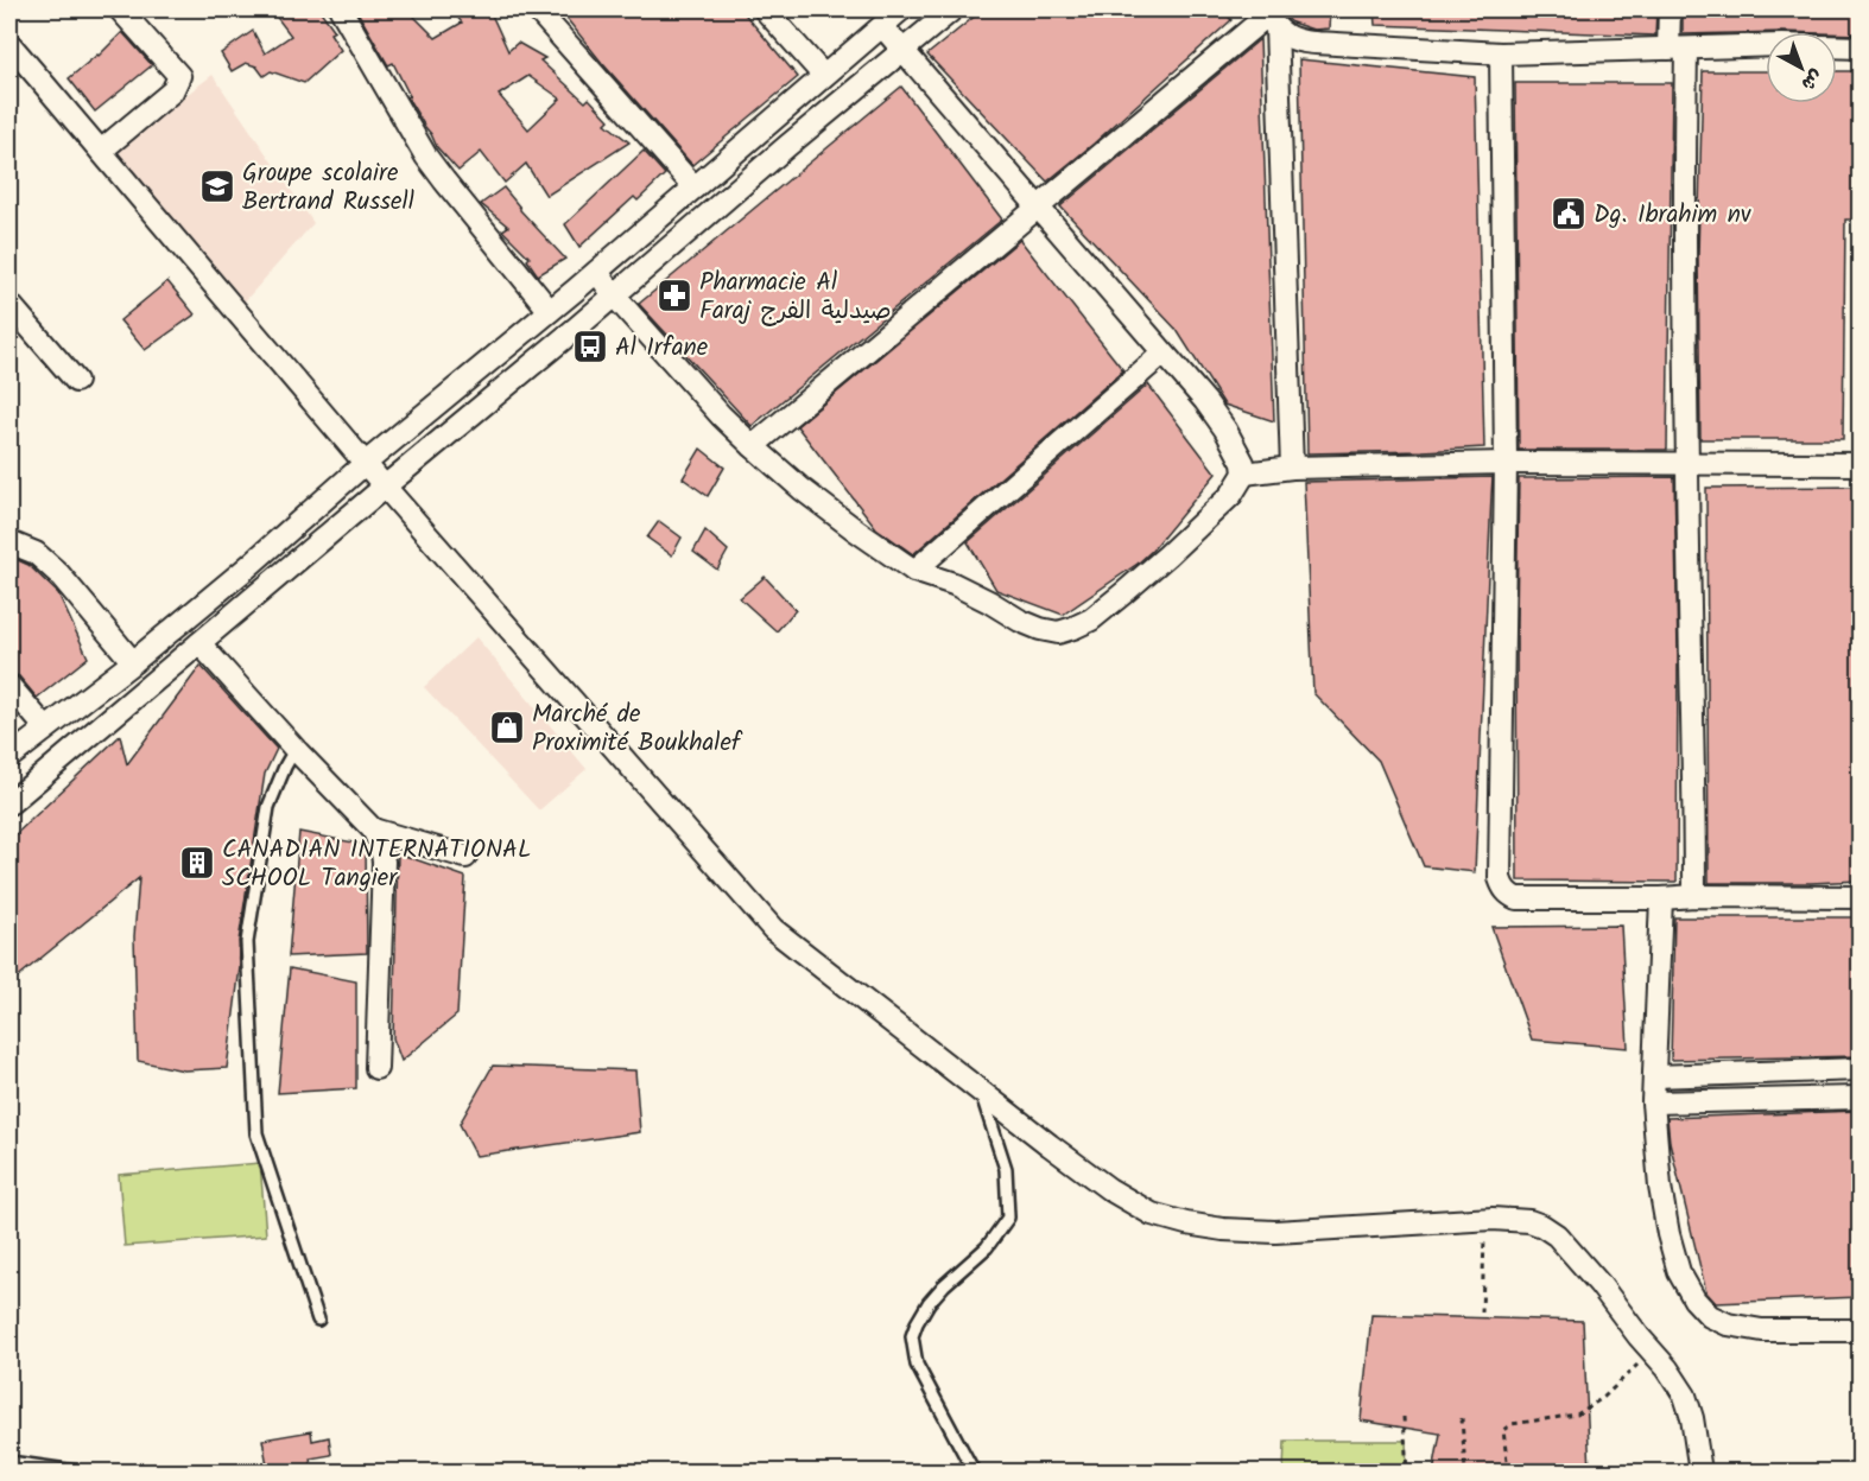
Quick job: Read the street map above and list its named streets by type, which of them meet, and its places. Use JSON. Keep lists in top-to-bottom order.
{
  "places": {
    "school or university": ["Groupe scolaire Bertrand Russell"],
    "public building": ["Dg. Ibrahim nv"],
    "pharmacy": ["Pharmacie Al Faraj صيدلية الفرج"],
    "bus stop": ["Al Irfane"],
    "shop": ["Marché de Proximité Boukhalef"],
    "building": ["CANADIAN INTERNATIONAL SCHOOL Tangier"]
  },
  "north": "bottom right"
}
